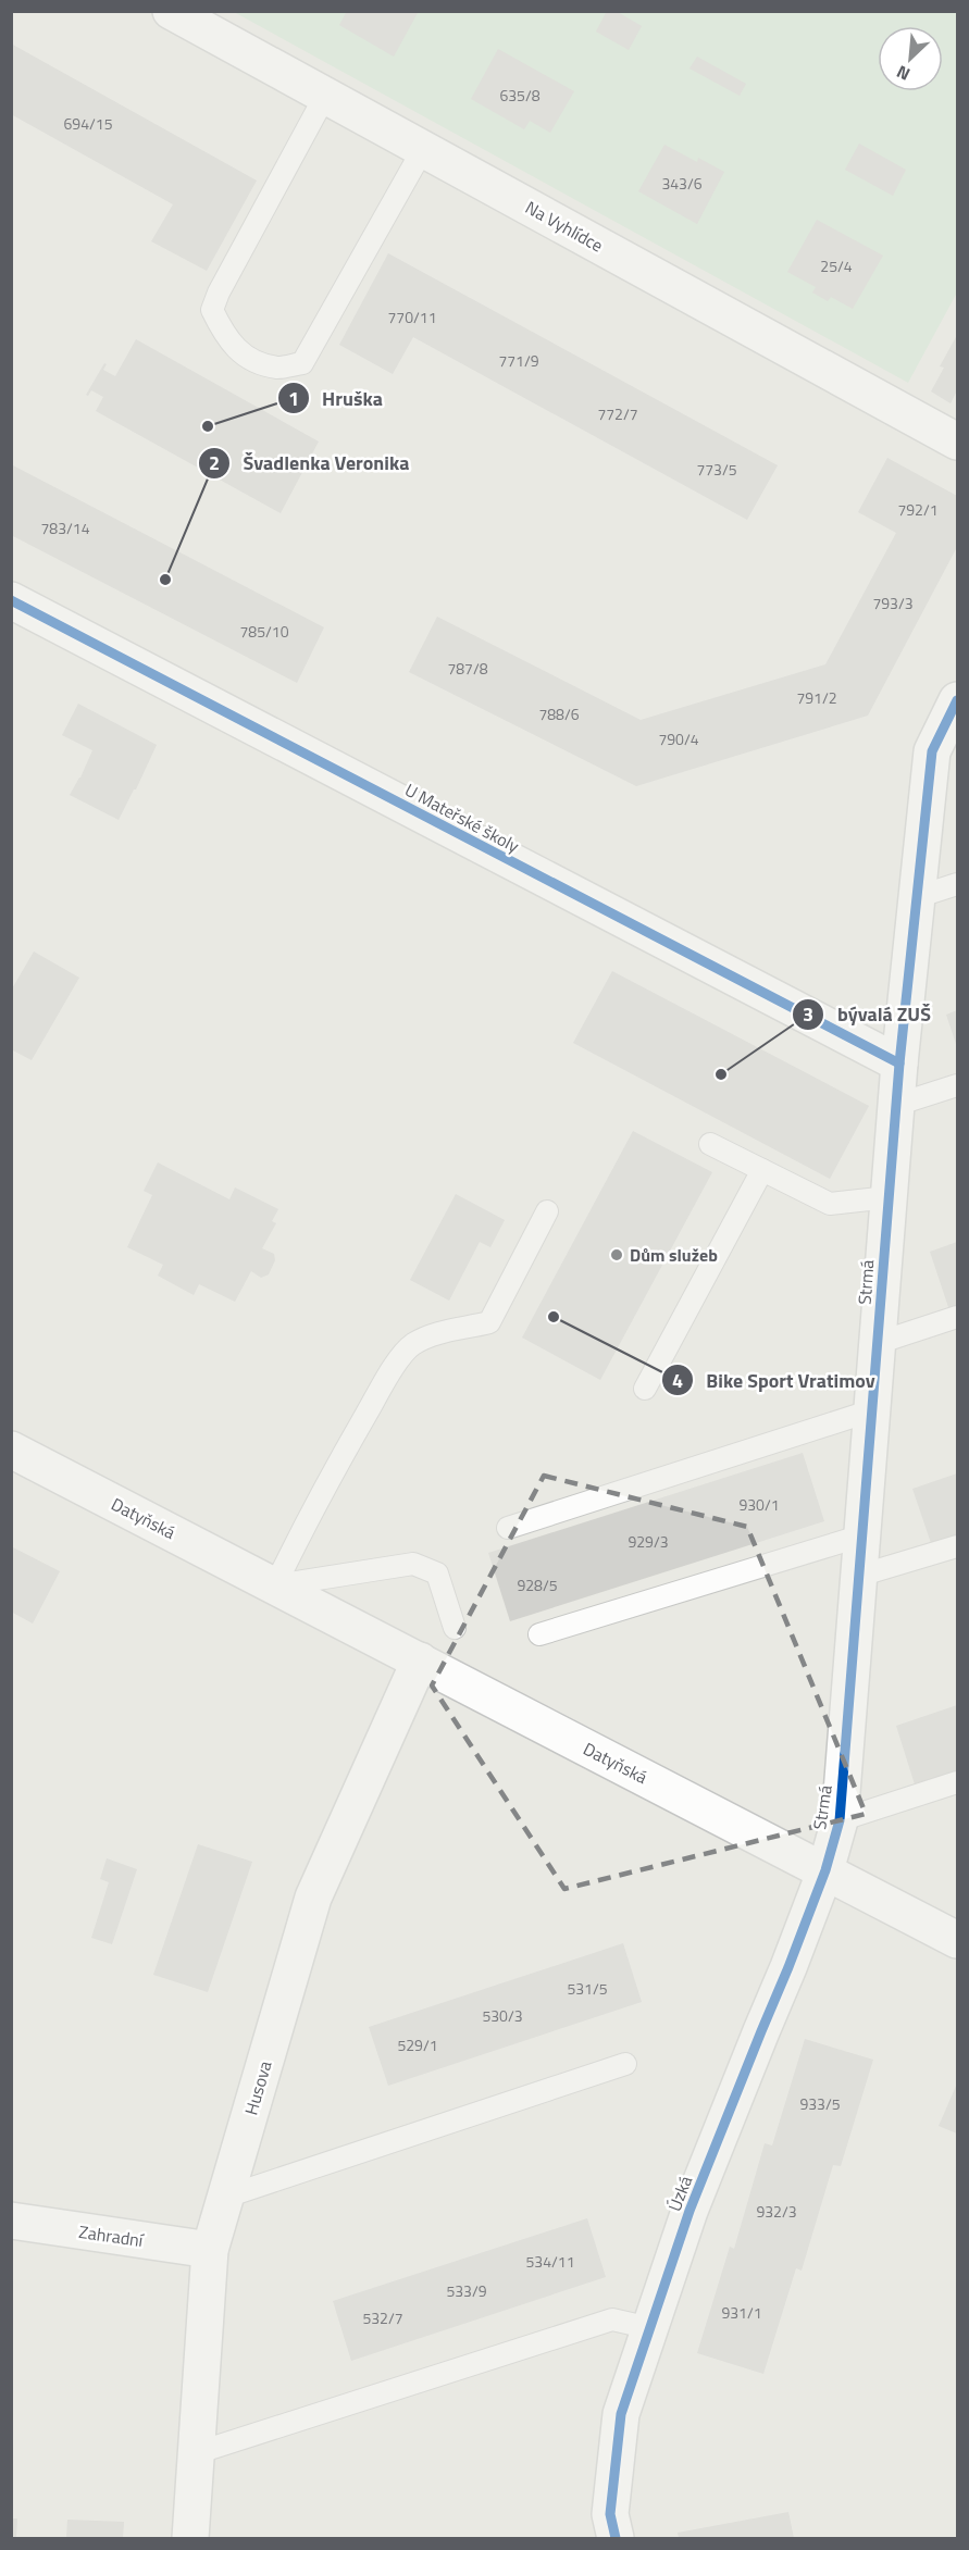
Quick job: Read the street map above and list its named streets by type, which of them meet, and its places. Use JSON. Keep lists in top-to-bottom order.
{
  "streets": {
    "street": [
      "Na Vyhlídce",
      "U Mateřské školy",
      "Strmá",
      "Datyňská",
      "Husova",
      "Úzká",
      "Zahradní"
    ]
  },
  "crossings": [
    ["U Mateřské školy", "Strmá"],
    ["Strmá", "Datyňská"],
    ["Strmá", "Úzká"],
    ["Datyňská", "Husova"],
    ["Datyňská", "Úzká"],
    ["Husova", "Zahradní"]
  ],
  "places": [
    "Hruška",
    "Švadlenka Veronika",
    "bývalá ZUŠ",
    "Dům služeb",
    "Bike Sport Vratimov"
  ],
  "house_numbers": [
    "635/8",
    "694/15",
    "343/6",
    "25/4",
    "770/11",
    "771/9",
    "772/7",
    "773/5",
    "792/1",
    "783/14",
    "793/3",
    "785/10",
    "787/8",
    "791/2",
    "788/6",
    "790/4",
    "930/1",
    "929/3",
    "928/5",
    "531/5",
    "530/3",
    "529/1",
    "933/5",
    "932/3",
    "534/11",
    "533/9",
    "931/1",
    "532/7"
  ],
  "north": "bottom left"
}
